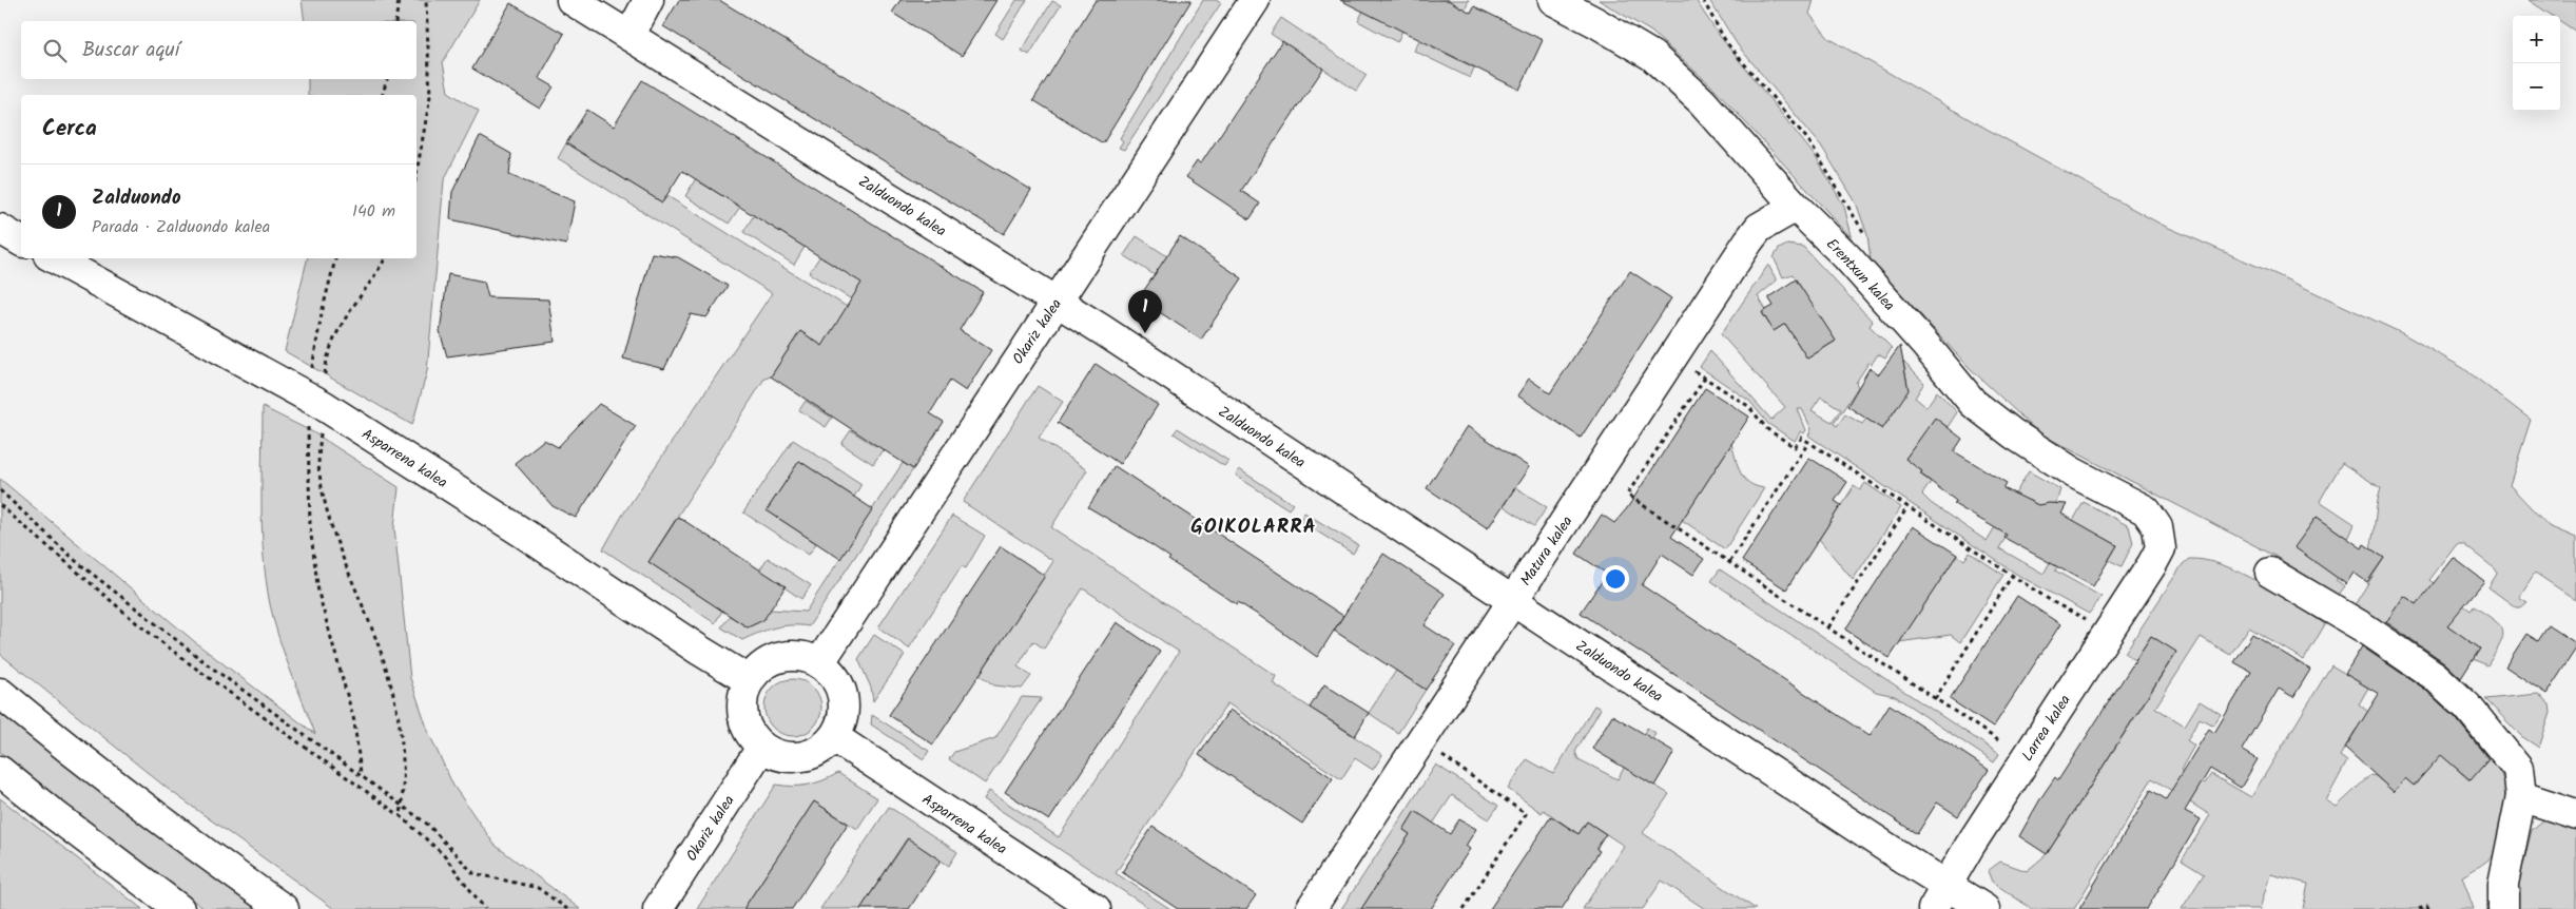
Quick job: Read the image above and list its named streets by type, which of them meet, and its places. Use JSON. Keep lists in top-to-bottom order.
{
  "streets": {
    "street": [
      "Zalduondo kalea",
      "Erentxun kalea",
      "Okariz kalea",
      "Asparrena kalea",
      "Matura kalea",
      "Larrea kalea"
    ]
  },
  "crossings": [
    ["Zalduondo kalea", "Okariz kalea"],
    ["Zalduondo kalea", "Matura kalea"],
    ["Zalduondo kalea", "Larrea kalea"],
    ["Erentxun kalea", "Matura kalea"],
    ["Erentxun kalea", "Larrea kalea"],
    ["Okariz kalea", "Asparrena kalea"]
  ],
  "districts": ["GOIKOLARRA"],
  "page": {
    "map_buttons": ["+", "−"],
    "search": "Buscar aquí",
    "heading": "Cerca",
    "list": [
      {
        "mark": "1",
        "name": "Zalduondo",
        "note": "Parada · Zalduondo kalea",
        "value": "140 m"
      }
    ],
    "pins": "1"
  }
}
